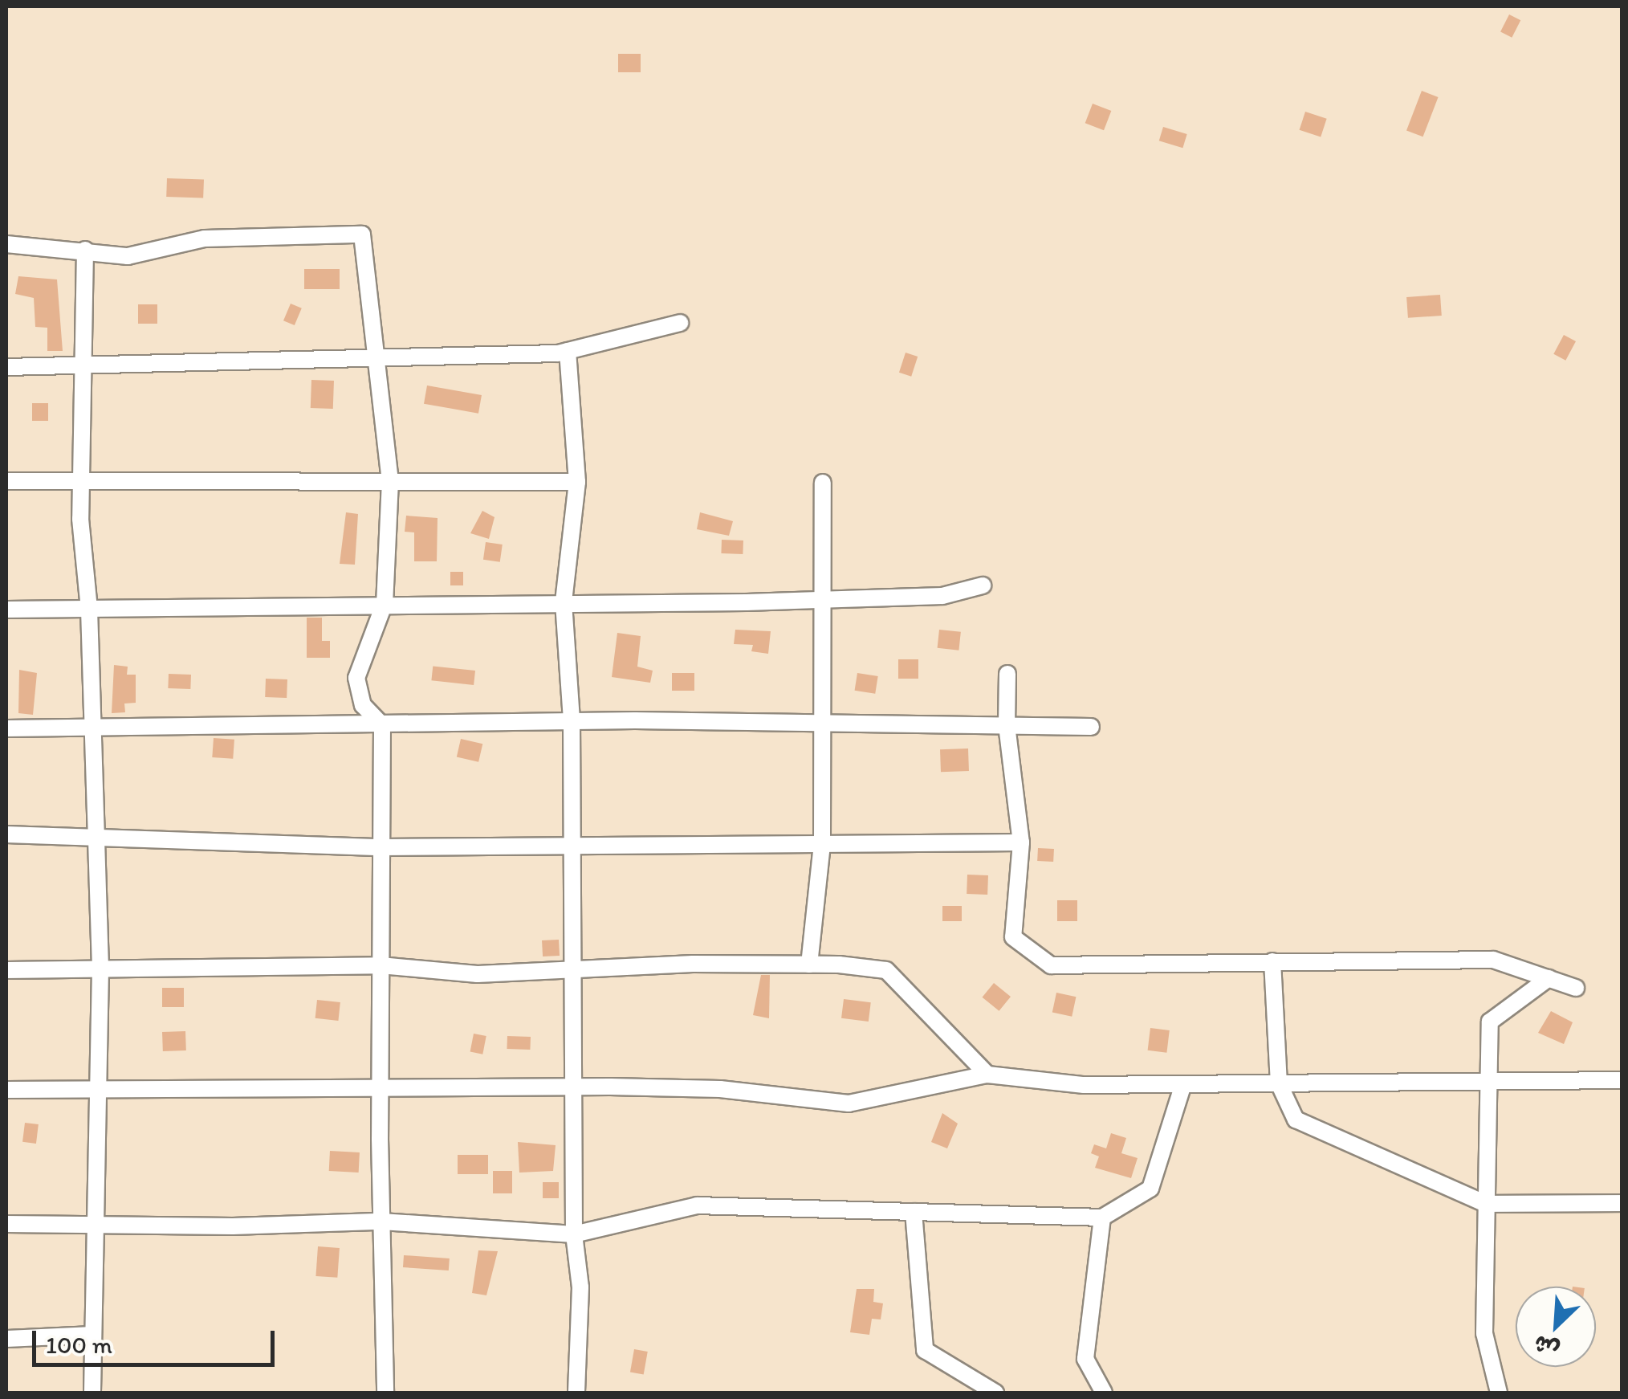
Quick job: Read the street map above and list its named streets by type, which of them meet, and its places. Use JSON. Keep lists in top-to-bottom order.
{
  "scale_bar": "100 m",
  "north": "bottom left"
}
